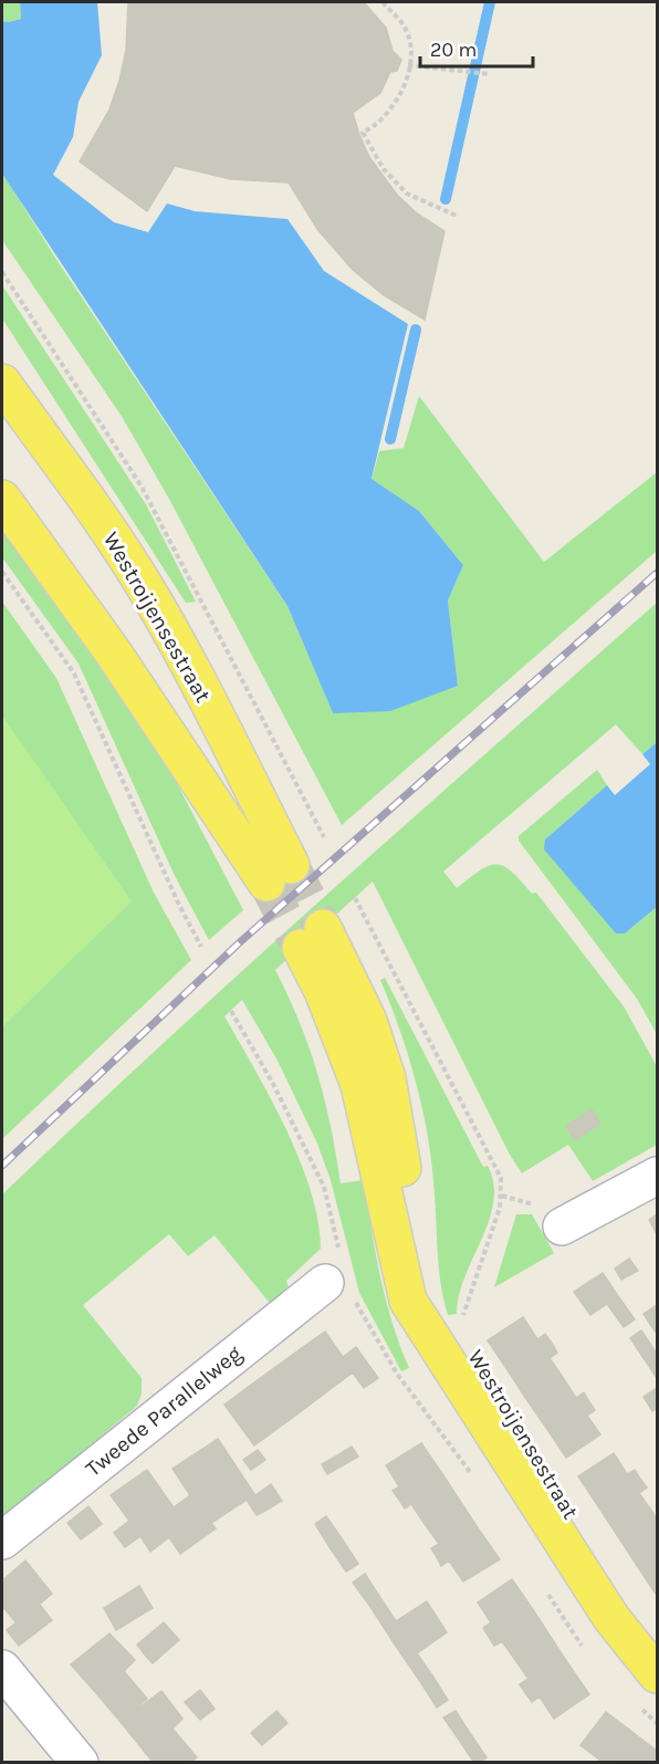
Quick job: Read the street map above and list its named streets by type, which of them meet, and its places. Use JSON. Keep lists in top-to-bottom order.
{
  "streets": {
    "main road": ["Westroijensestraat"],
    "street": ["Tweede Parallelweg"]
  },
  "scale_bar": "20 m"
}
